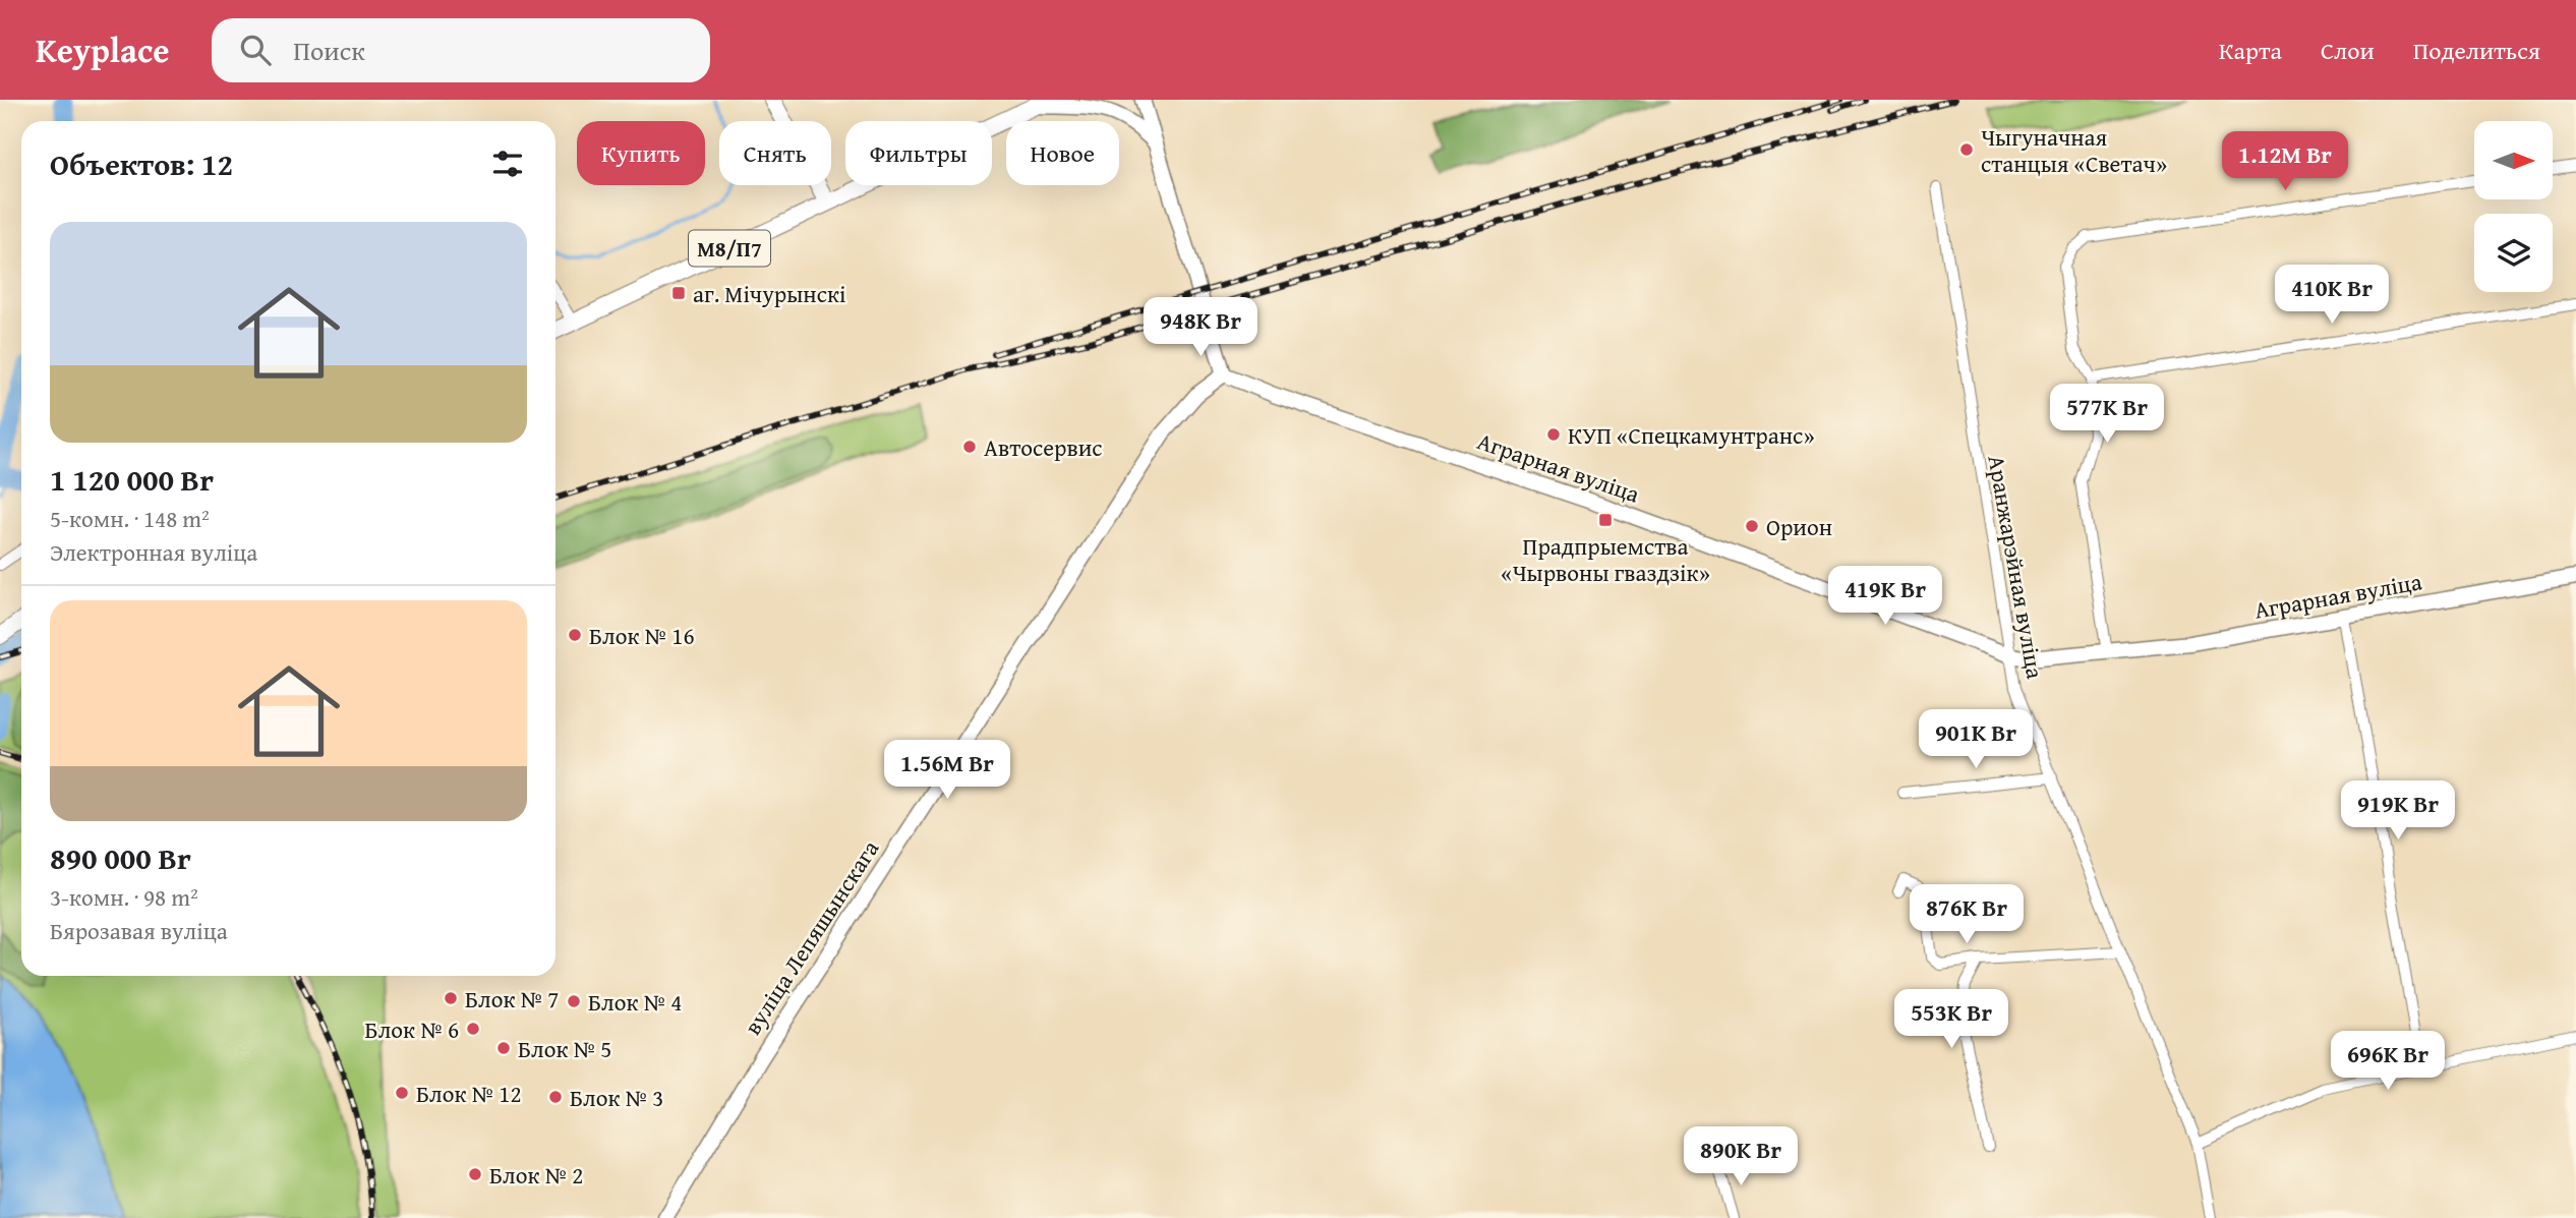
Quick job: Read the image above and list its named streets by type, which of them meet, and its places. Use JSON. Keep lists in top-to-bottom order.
{
  "streets": {
    "main road": ["М8/П7"],
    "street": ["Аграрная вуліца", "Аранжарэйная вуліца", "вуліца Лепяшынскага"]
  },
  "crossings": [
    ["Аграрная вуліца", "Аранжарэйная вуліца"],
    ["Аграрная вуліца", "вуліца Лепяшынскага"]
  ],
  "places": {
    "other": [
      "Чыгуначная станцыя «Светач»",
      "КУП «Спецкамунтранс»",
      "Автосервис",
      "Орион",
      "Блок № 16",
      "Блок № 7",
      "Блок № 4",
      "Блок № 6",
      "Блок № 5",
      "Блок № 12",
      "Блок № 3",
      "Блок № 2"
    ],
    "transit": ["аг. Мічурынскі", "Прадпрыемства «Чырвоны гваздзік»"]
  },
  "north": "right",
  "page": {
    "header": "Keyplace",
    "search": "Поиск",
    "nav": ["Карта", "Слои", "Поделиться"],
    "chip": [
      "Купить",
      "Снять",
      "Фильтры",
      "Новое"
    ],
    "heading": "Объектов: 12",
    "price": [
      "1.12M Br",
      "410K Br",
      "948K Br",
      "577K Br",
      "419K Br",
      "901K Br",
      "1.56M Br",
      "919K Br",
      "876K Br",
      "553K Br",
      "696K Br",
      "890K Br"
    ],
    "list": [
      {
        "name": "1 120 000 Br",
        "note": "5-комн. · 148 m² · Электронная вуліца"
      },
      {
        "name": "890 000 Br",
        "note": "3-комн. · 98 m² · Бярозавая вуліца"
      }
    ]
  }
}
